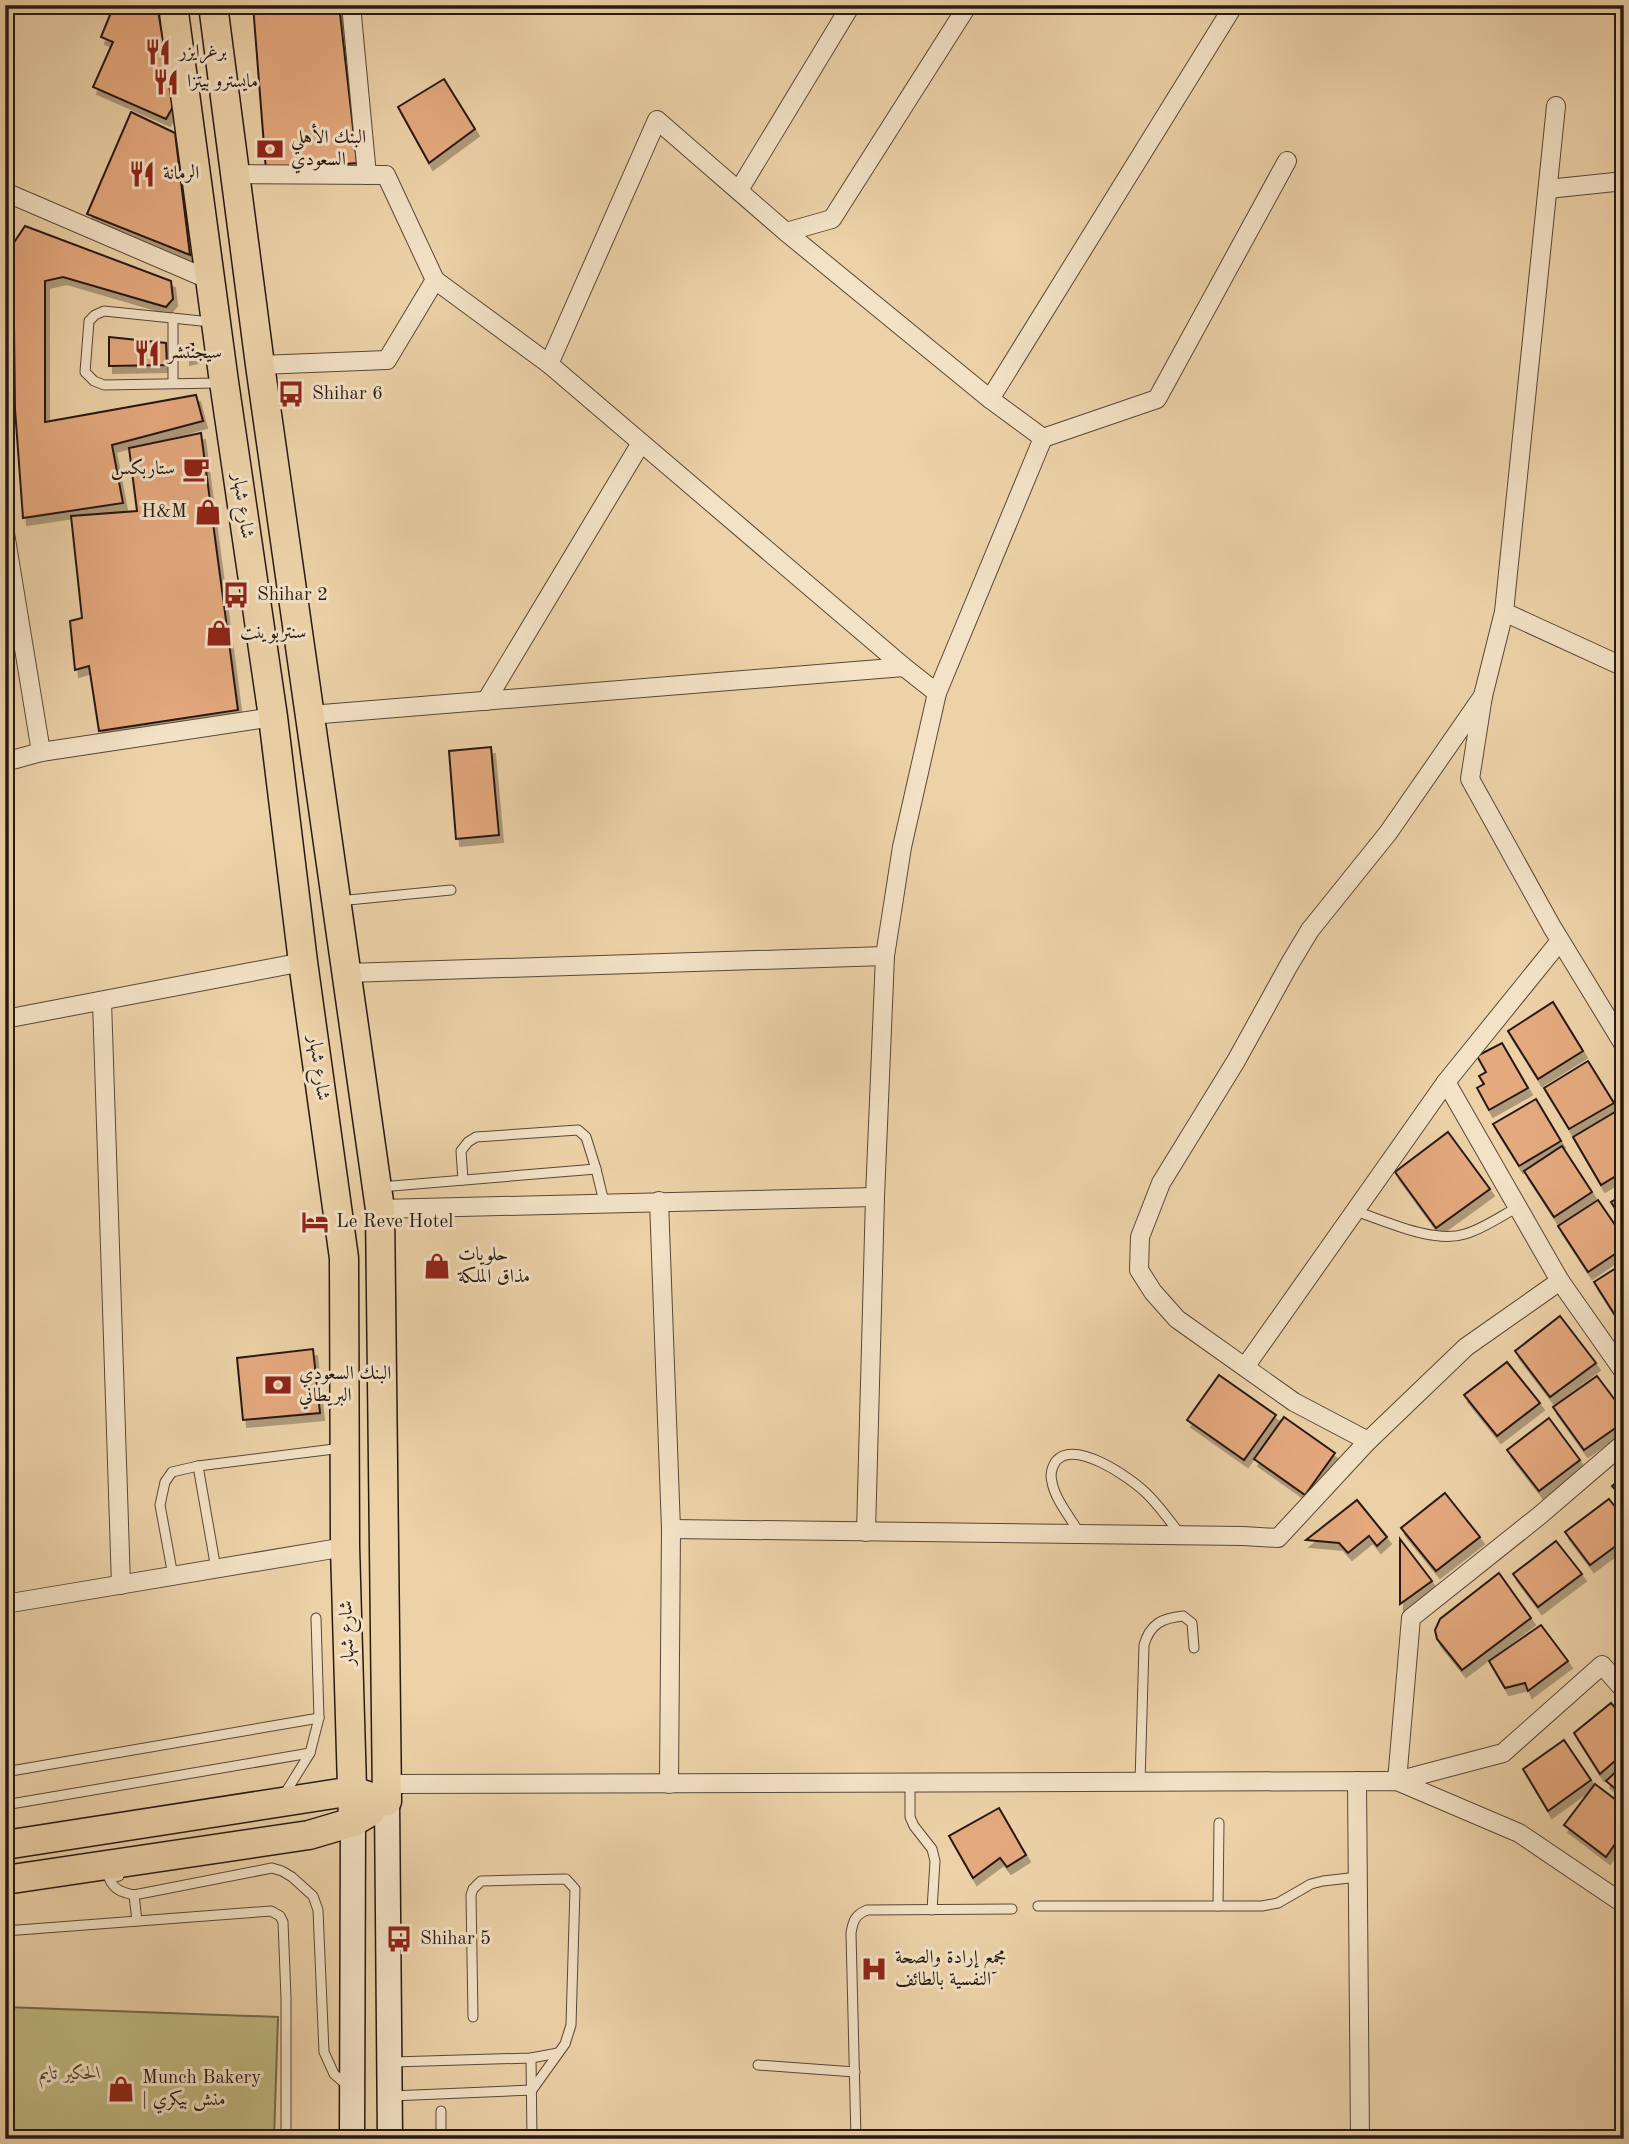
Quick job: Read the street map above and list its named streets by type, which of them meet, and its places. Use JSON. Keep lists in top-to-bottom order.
{
  "streets": {
    "main road": ["شارع شهار"]
  },
  "parks": ["الحكير تايم"],
  "places": {
    "restaurant": [
      "برغرايزر",
      "مايسترو بيتزا",
      "الرمانة",
      "سيجنتشر"
    ],
    "bank": ["البنك الأهلي السعودي", "البنك السعودي البريطاني"],
    "bus stop": ["Shihar 6", "Shihar 2", "Shihar 5"],
    "cafe": ["ستاربكس"],
    "shop": [
      "H&M",
      "سنتربوينت",
      "حلويات مذاق الملكة",
      "Munch Bakery | منش بيكري"
    ],
    "hotel": ["Le Reve Hotel"],
    "hospital": ["مجمع إرادة والصحة النفسية بالطائف"]
  }
}
